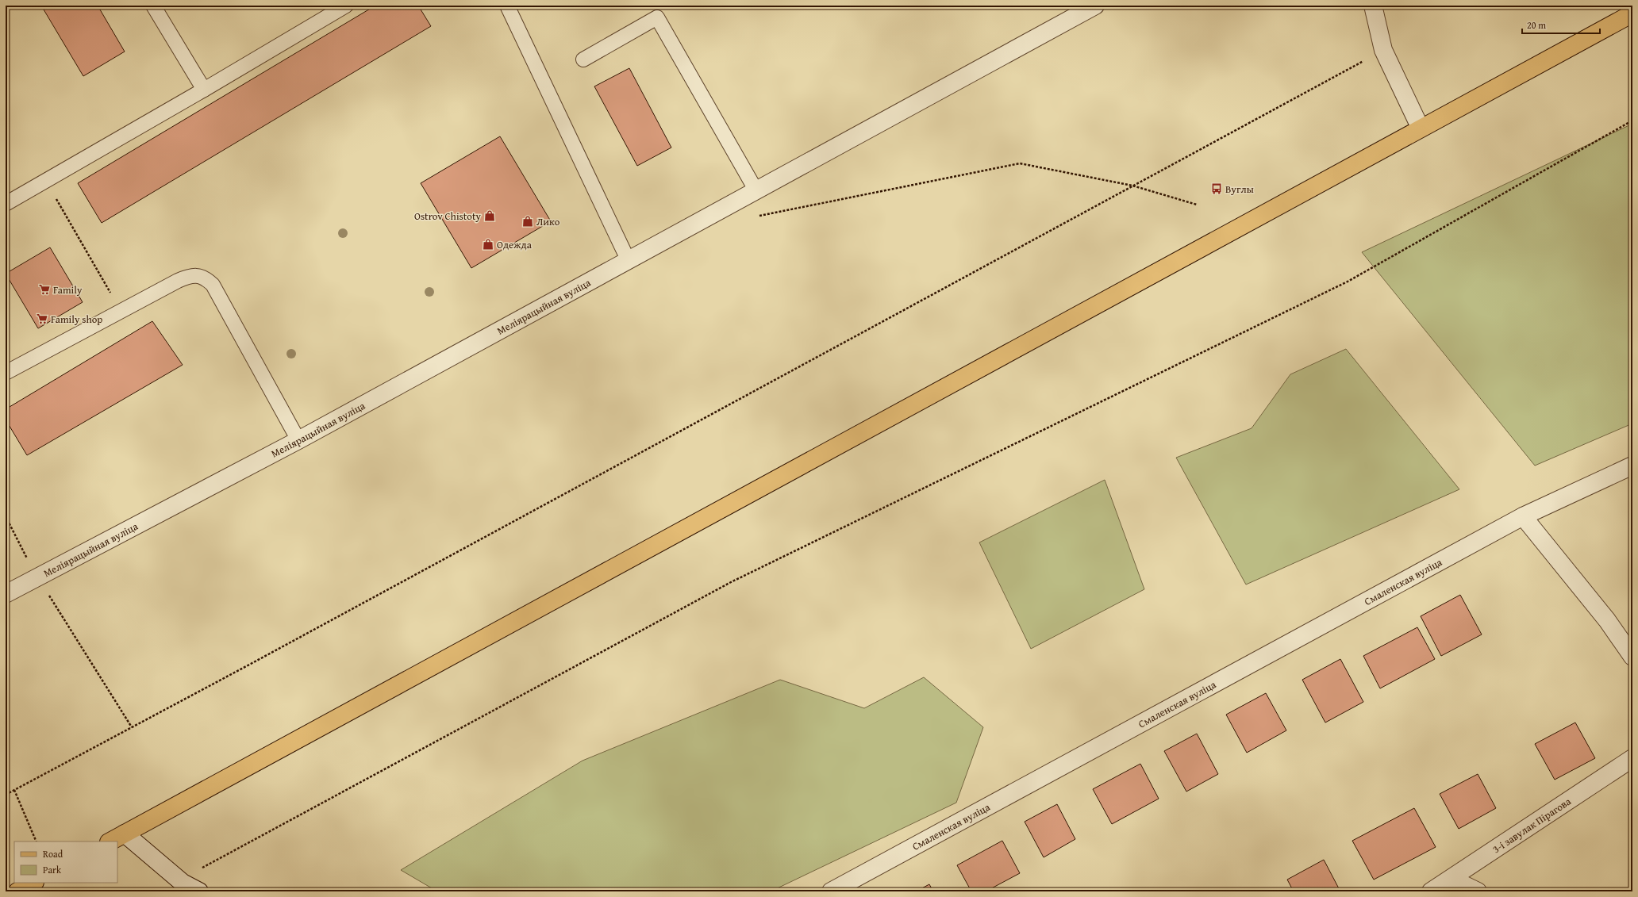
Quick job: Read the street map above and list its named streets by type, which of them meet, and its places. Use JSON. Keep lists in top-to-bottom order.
{
  "streets": {
    "street": ["Меліярацыйная вуліца", "Смаленская вуліца", "3-і завулак Пірагова"]
  },
  "places": {
    "bus stop": ["Вуглы"],
    "shop": ["Ostrov Chistoty", "Лико", "Одежда"],
    "supermarket": ["Family", "Family shop"]
  },
  "legend": ["Road", "Park"],
  "scale_bar": "20 m"
}
